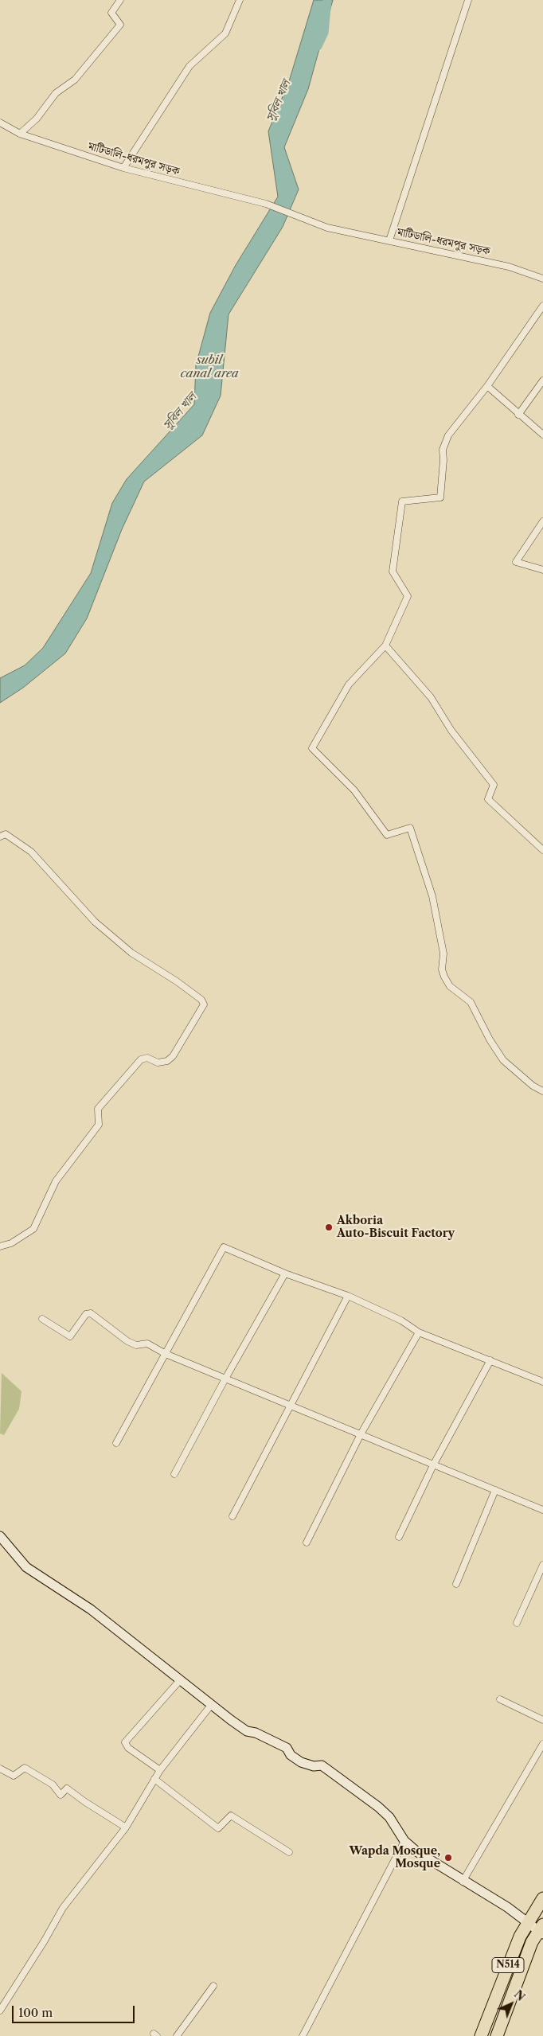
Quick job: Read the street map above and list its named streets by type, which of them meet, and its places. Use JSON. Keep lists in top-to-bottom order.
{
  "streets": {
    "highway": ["N514"],
    "street": ["মাটিডালি-ধরমপুর সড়ক"]
  },
  "water": ["সুবিল খাল", "subil canal area"],
  "places": ["Akboria Auto-Biscuit Factory", "Wapda Mosque, Mosque"],
  "scale_bar": "100 m",
  "north": "top right"
}
